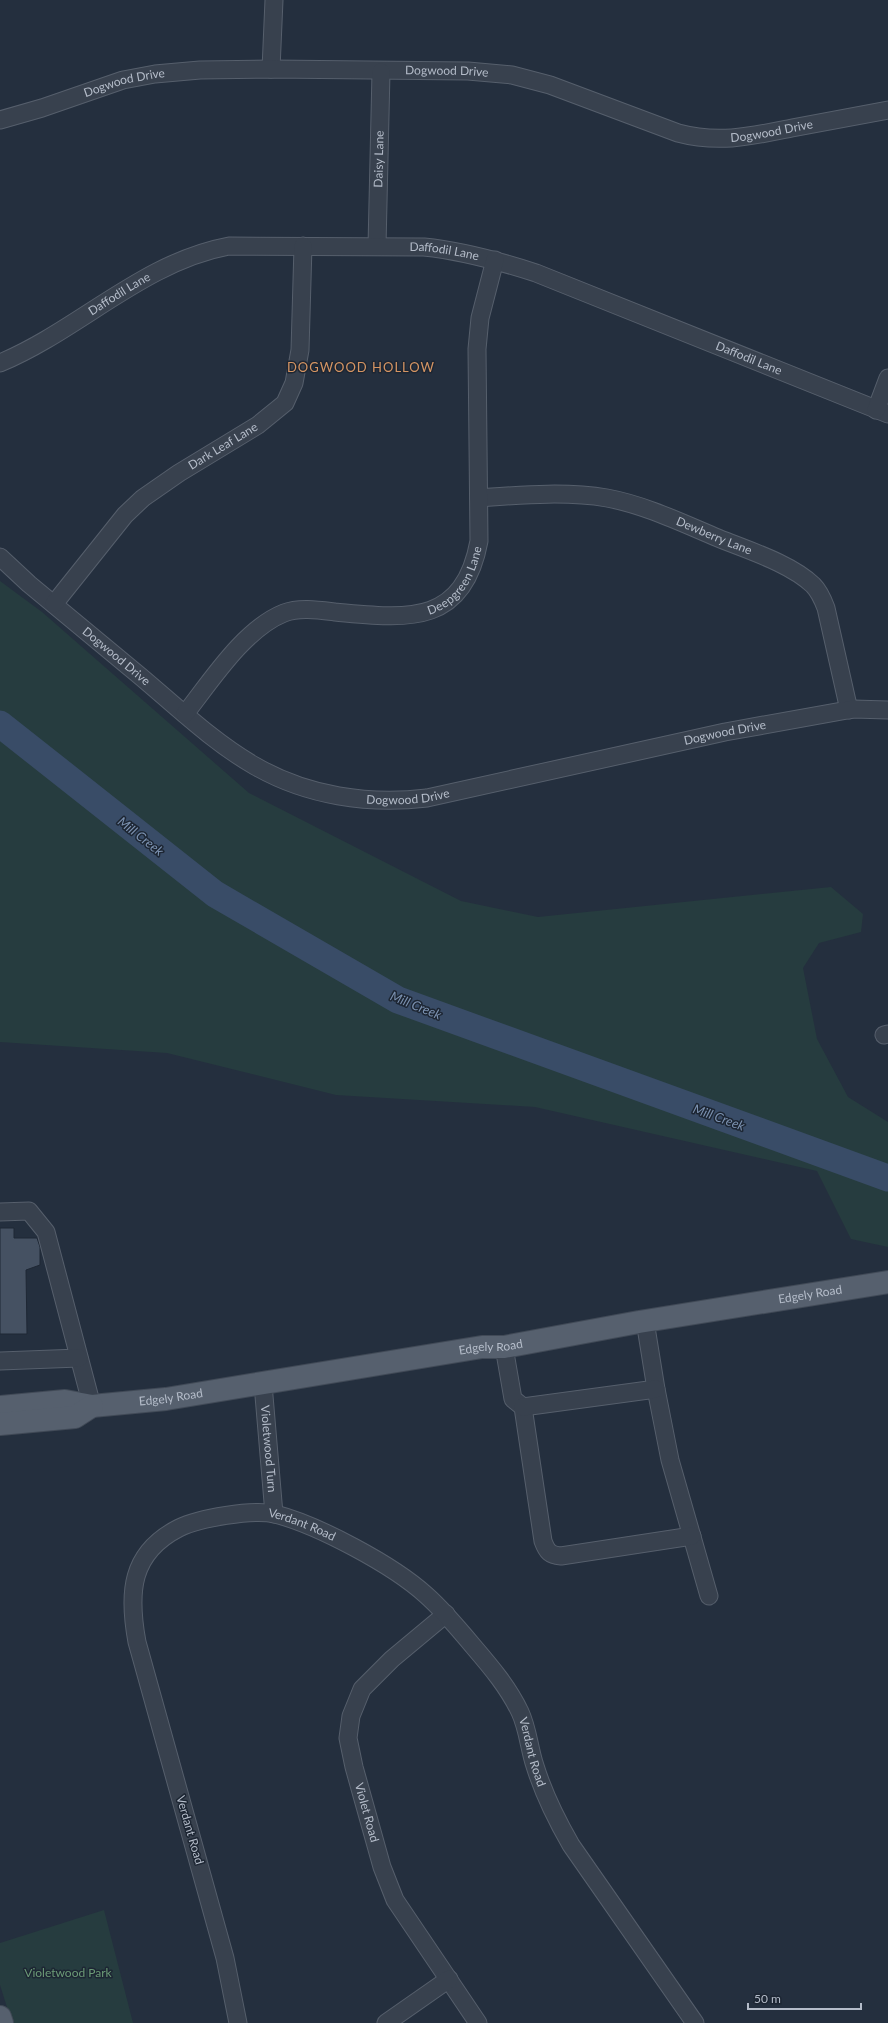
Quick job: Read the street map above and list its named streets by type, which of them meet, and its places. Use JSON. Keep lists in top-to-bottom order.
{
  "streets": {
    "main road": ["Edgely Road"],
    "street": [
      "Dogwood Drive",
      "Daisy Lane",
      "Daffodil Lane",
      "Dark Leaf Lane",
      "Dewberry Lane",
      "Deepgreen Lane",
      "Violetwood Turn",
      "Verdant Road",
      "Violet Road"
    ]
  },
  "crossings": [
    ["Dogwood Drive", "Daisy Lane"],
    ["Dogwood Drive", "Dark Leaf Lane"],
    ["Dogwood Drive", "Dewberry Lane"],
    ["Dogwood Drive", "Deepgreen Lane"],
    ["Daisy Lane", "Daffodil Lane"],
    ["Daffodil Lane", "Dark Leaf Lane"],
    ["Daffodil Lane", "Deepgreen Lane"],
    ["Dewberry Lane", "Deepgreen Lane"],
    ["Edgely Road", "Violetwood Turn"],
    ["Violetwood Turn", "Verdant Road"],
    ["Verdant Road", "Violet Road"]
  ],
  "districts": ["DOGWOOD HOLLOW"],
  "water": ["Mill Creek"],
  "parks": ["Violetwood Park"],
  "scale_bar": "50 m"
}
